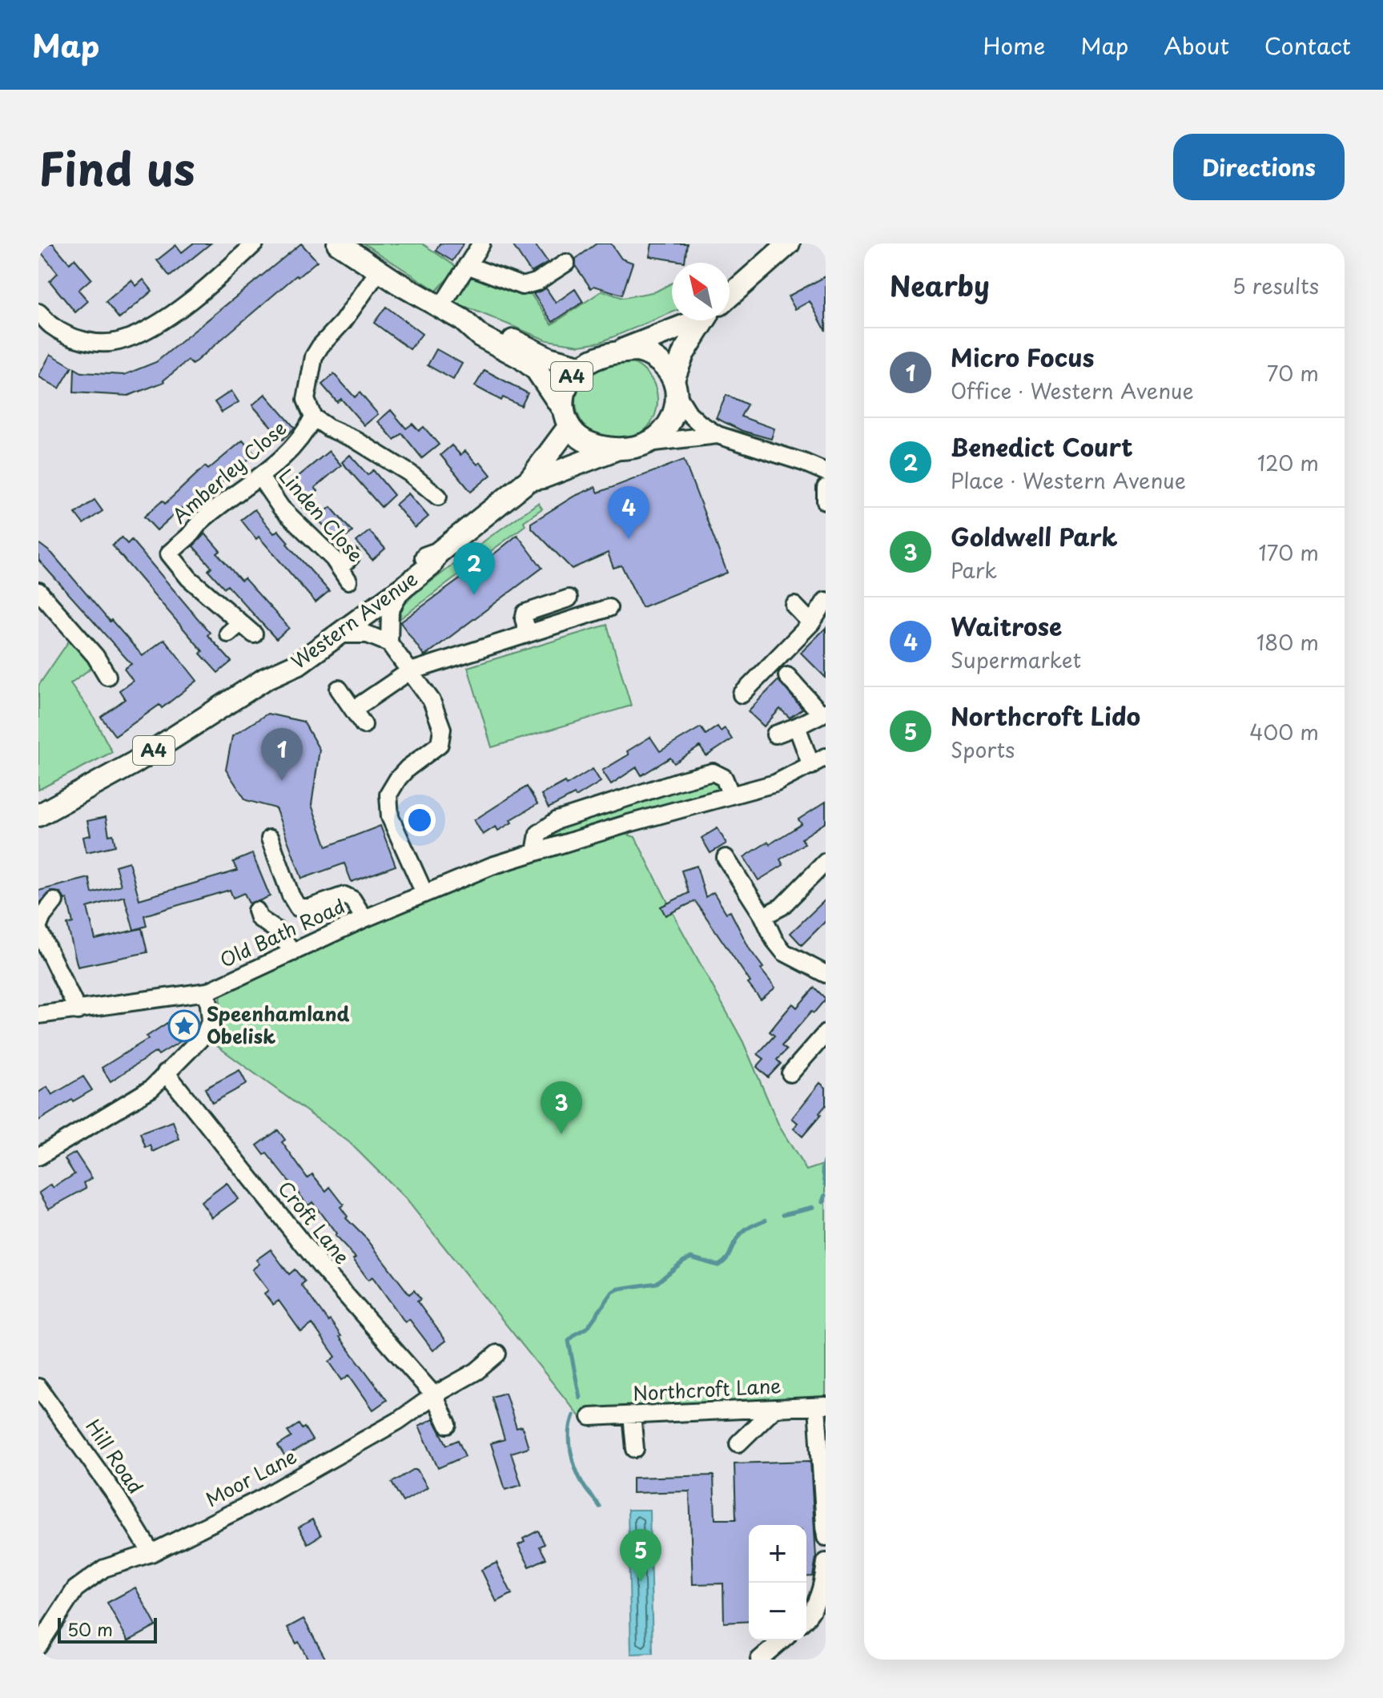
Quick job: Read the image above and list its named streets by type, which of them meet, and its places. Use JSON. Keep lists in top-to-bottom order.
{
  "streets": {
    "main road": ["A4", "Western Avenue"],
    "street": [
      "Amberley Close",
      "Linden Close",
      "Old Bath Road",
      "Croft Lane",
      "Northcroft Lane",
      "Hill Road",
      "Moor Lane"
    ]
  },
  "crossings": [
    ["A4", "Western Avenue"],
    ["Amberley Close", "Linden Close"],
    ["Croft Lane", "Moor Lane"],
    ["Hill Road", "Moor Lane"]
  ],
  "places": {
    "place": ["Speenhamland Obelisk"]
  },
  "scale_bar": "50 m",
  "north": "top left",
  "page": {
    "header": "Map",
    "nav": [
      "Home",
      "Map",
      "About",
      "Contact"
    ],
    "title": "Find us",
    "buttons": "Directions",
    "heading": ["Nearby", "5 results"],
    "list": [
      {
        "mark": "1",
        "name": "Micro Focus",
        "note": "Office · Western Avenue",
        "value": "70 m"
      },
      {
        "mark": "2",
        "name": "Benedict Court",
        "note": "Place · Western Avenue",
        "value": "120 m"
      },
      {
        "mark": "3",
        "name": "Goldwell Park",
        "note": "Park",
        "value": "170 m"
      },
      {
        "mark": "4",
        "name": "Waitrose",
        "note": "Supermarket",
        "value": "180 m"
      },
      {
        "mark": "5",
        "name": "Northcroft Lido",
        "note": "Sports",
        "value": "400 m"
      }
    ],
    "pins": [
      "4",
      "2",
      "1",
      "3",
      "5"
    ],
    "map_buttons": ["+", "−"],
    "scale": "50 m"
  }
}
